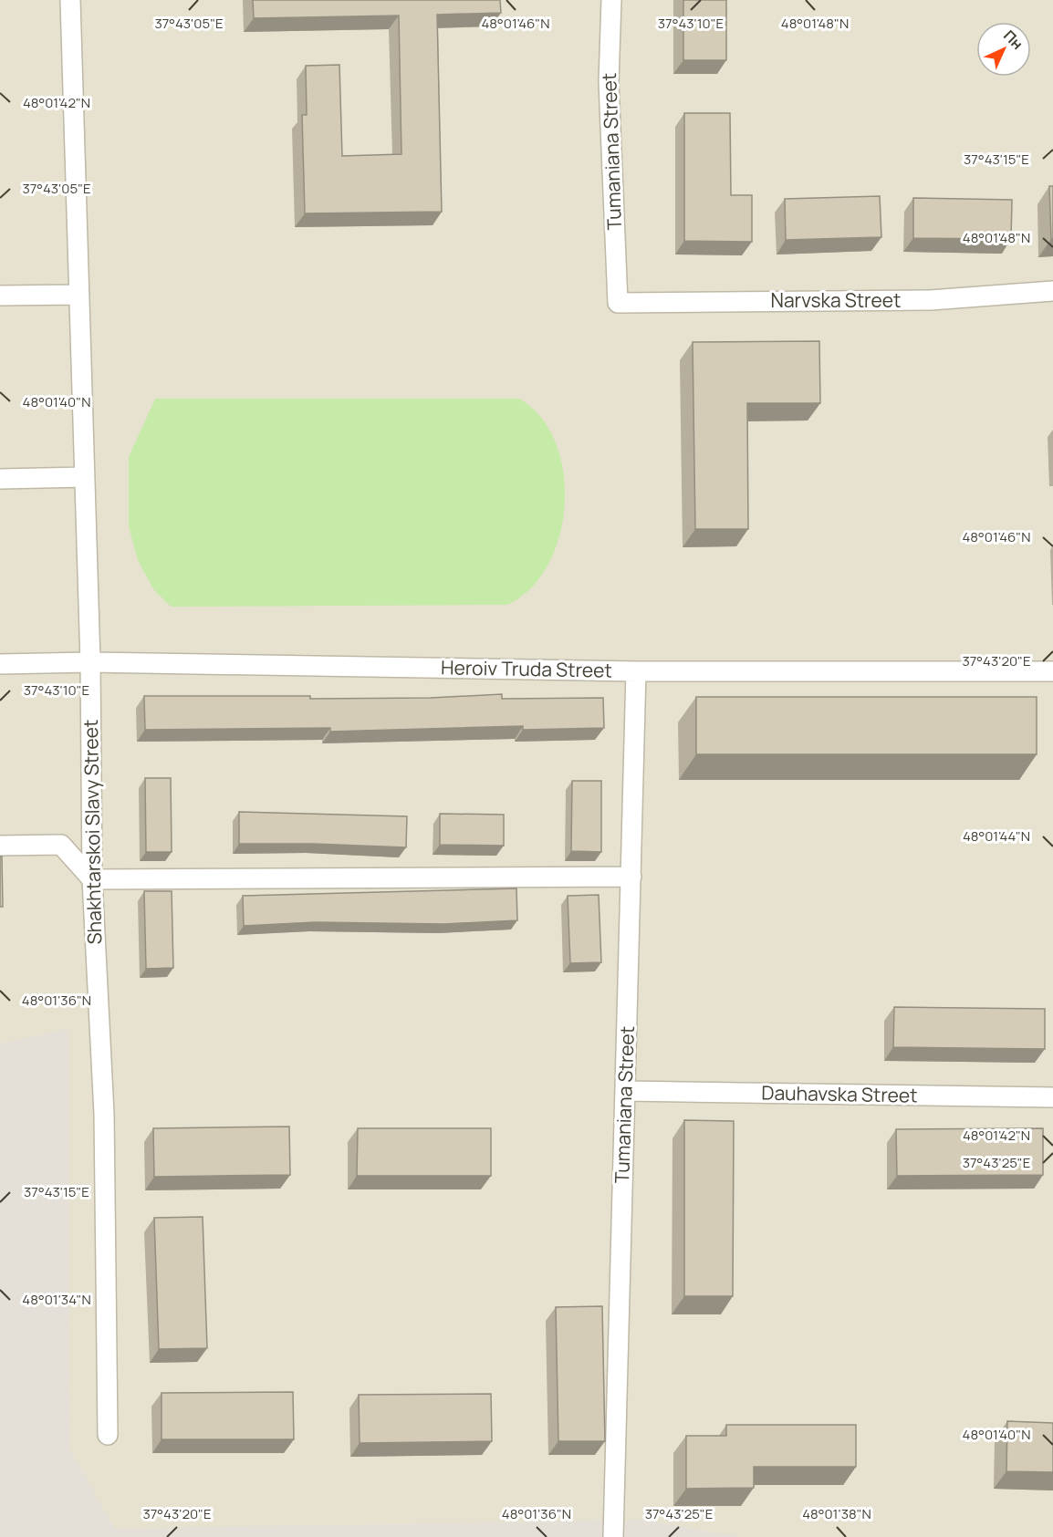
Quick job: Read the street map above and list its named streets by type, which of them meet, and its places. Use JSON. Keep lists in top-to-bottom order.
{
  "streets": {
    "street": [
      "Tumaniana Street",
      "Narvska Street",
      "Heroiv Truda Street",
      "Shakhtarskoi Slavy Street",
      "Dauhavska Street"
    ]
  },
  "crossings": [
    ["Tumaniana Street", "Narvska Street"],
    ["Tumaniana Street", "Heroiv Truda Street"],
    ["Tumaniana Street", "Dauhavska Street"],
    ["Heroiv Truda Street", "Shakhtarskoi Slavy Street"]
  ],
  "north": "top right",
  "coordinates": [
    "37°43'05\"E",
    "48°01'46\"N",
    "37°43'10\"E",
    "48°01'48\"N",
    "48°01'42\"N",
    "37°43'15\"E",
    "48°01'40\"N",
    "37°43'20\"E",
    "48°01'44\"N",
    "48°01'36\"N",
    "37°43'25\"E",
    "48°01'34\"N",
    "48°01'38\"N"
  ]
}
